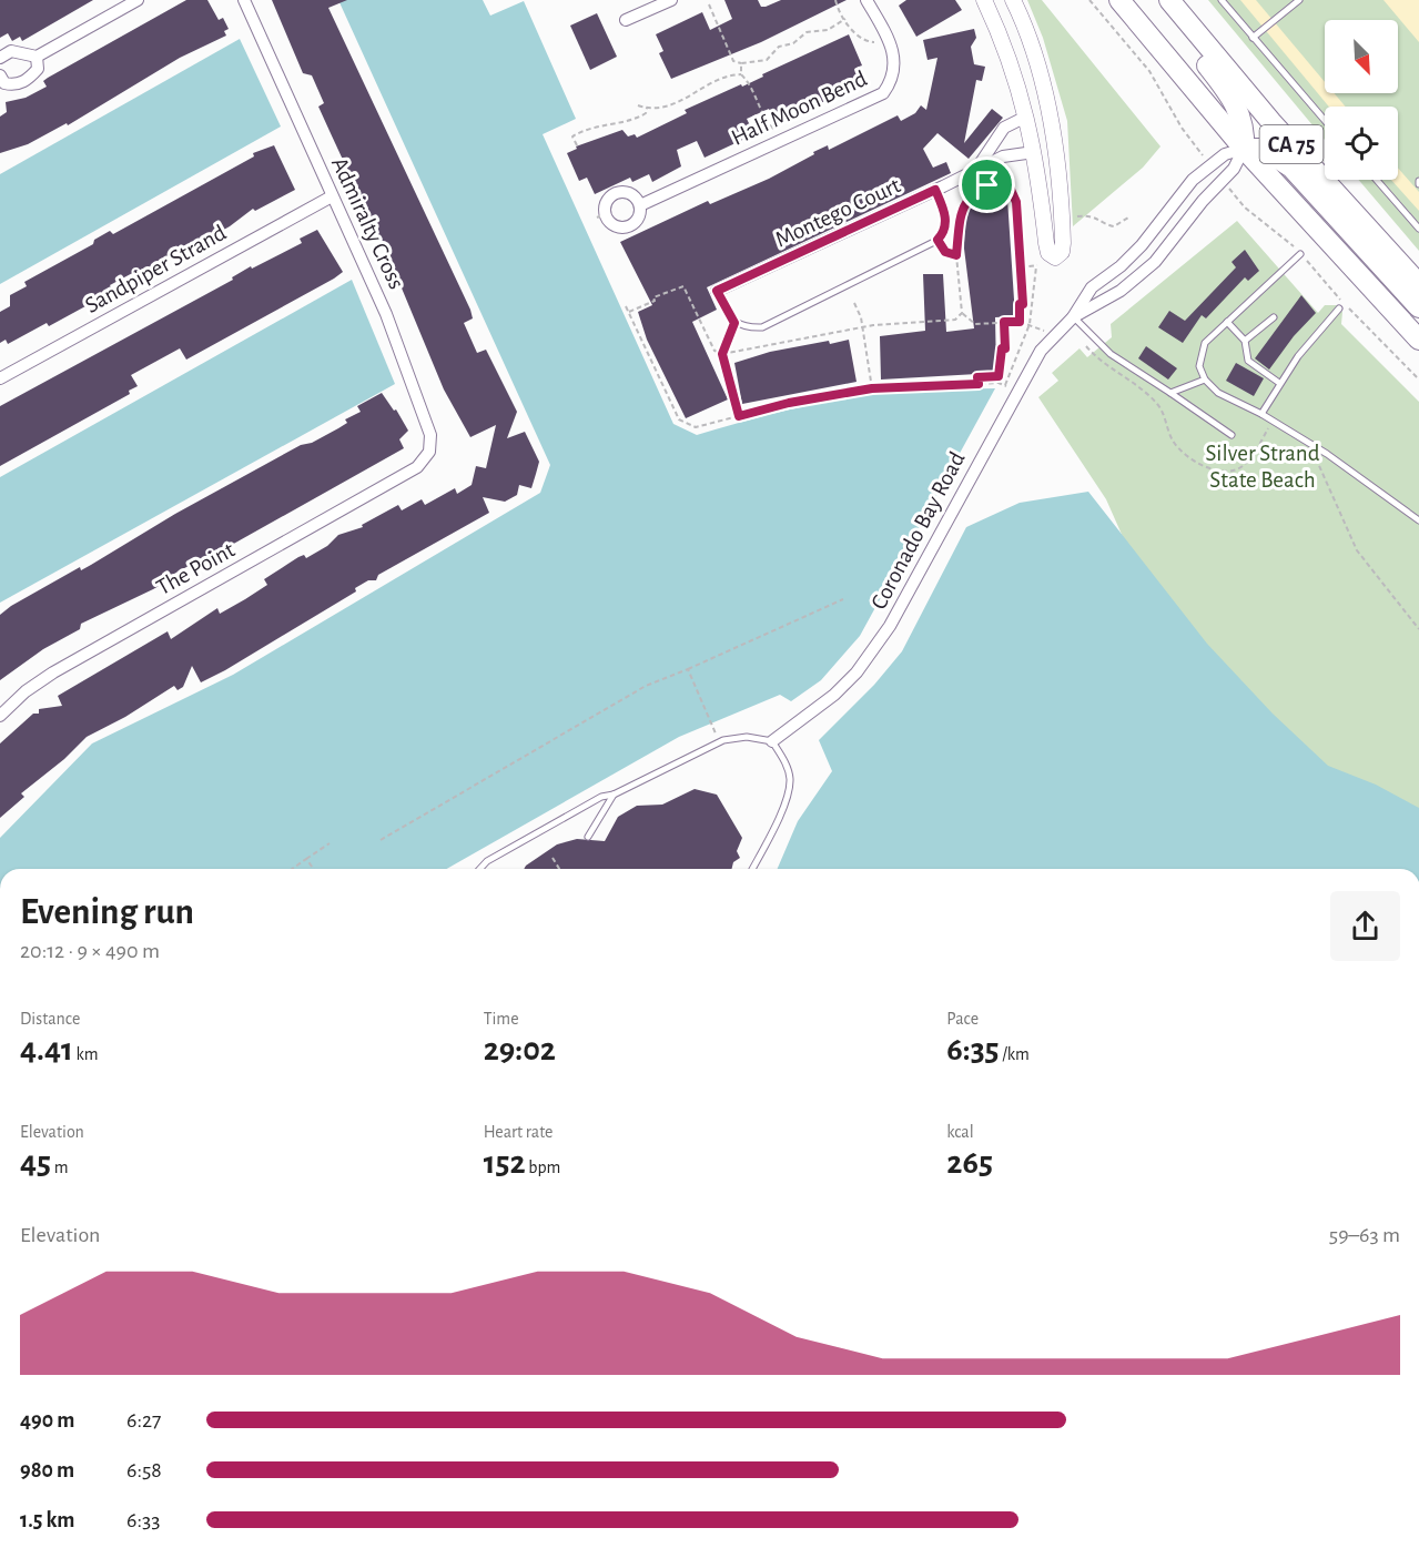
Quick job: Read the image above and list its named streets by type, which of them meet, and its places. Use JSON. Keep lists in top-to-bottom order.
{
  "streets": {
    "highway": ["CA 75"],
    "street": [
      "Half Moon Bend",
      "Montego Court",
      "Admiralty Cross",
      "Sandpiper Strand",
      "Coronado Bay Road",
      "The Point"
    ]
  },
  "crossings": [
    ["CA 75", "Coronado Bay Road"],
    ["Admiralty Cross", "Sandpiper Strand"],
    ["Admiralty Cross", "The Point"]
  ],
  "parks": ["Silver Strand State Beach"],
  "north": "bottom right",
  "page": {
    "heading": ["Evening run", "20:12 · 9 × 490 m"],
    "stats": [
      ["Distance", "4.41 km"],
      ["Time", "29:02"],
      ["Pace", "6:35 /km"],
      ["Elevation", "45 m"],
      ["Heart rate", "152 bpm"],
      ["kcal", "265"]
    ],
    "chart": ["Elevation", "59–63 m"],
    "list": [
      {
        "name": "490 m",
        "note": "6:27"
      },
      {
        "name": "980 m",
        "note": "6:58"
      },
      {
        "name": "1.5 km",
        "note": "6:33"
      }
    ]
  }
}
